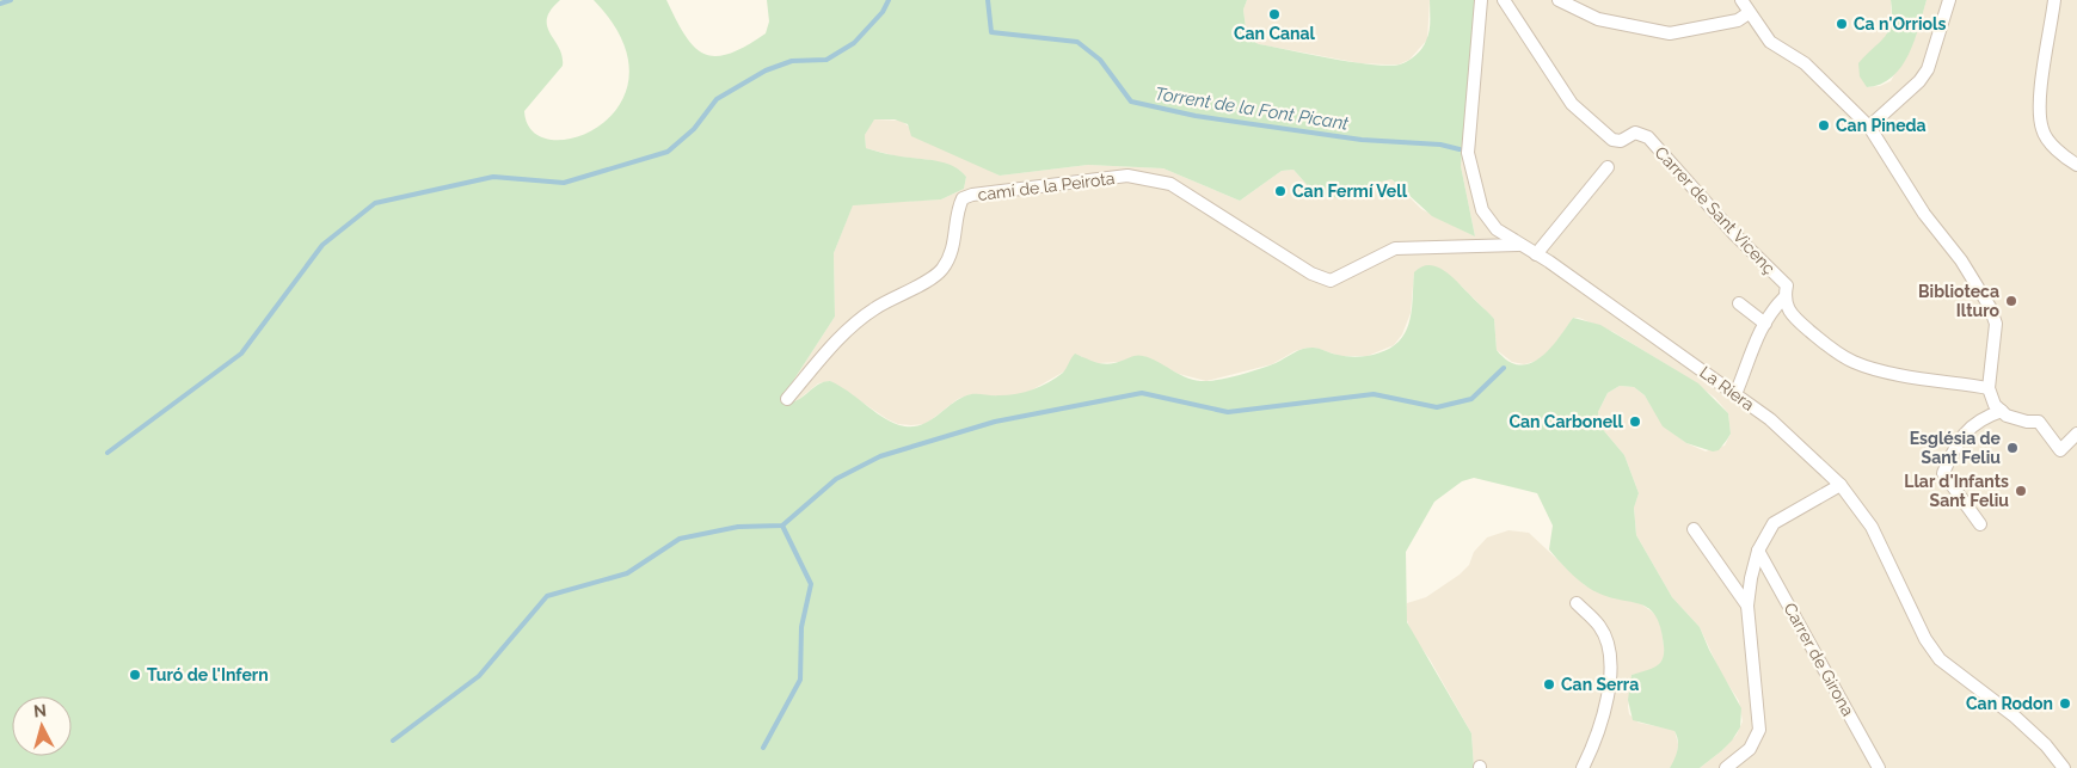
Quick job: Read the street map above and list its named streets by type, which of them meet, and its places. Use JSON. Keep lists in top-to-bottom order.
{
  "streets": {
    "street": [
      "camí de la Peirota",
      "Carrer de Sant Vicenç",
      "La Riera",
      "Carrer de Girona"
    ]
  },
  "crossings": [
    ["camí de la Peirota", "La Riera"]
  ],
  "water": ["Torrent de la Font Picant"],
  "places": [
    "Can Canal",
    "Ca n'Orriols",
    "Can Pineda",
    "Can Fermí Vell",
    "Biblioteca Ilturo",
    "Can Carbonell",
    "Església de Sant Feliu",
    "Llar d'Infants Sant Feliu",
    "Turó de l'Infern",
    "Can Serra",
    "Can Rodon"
  ],
  "north": "top"
}
